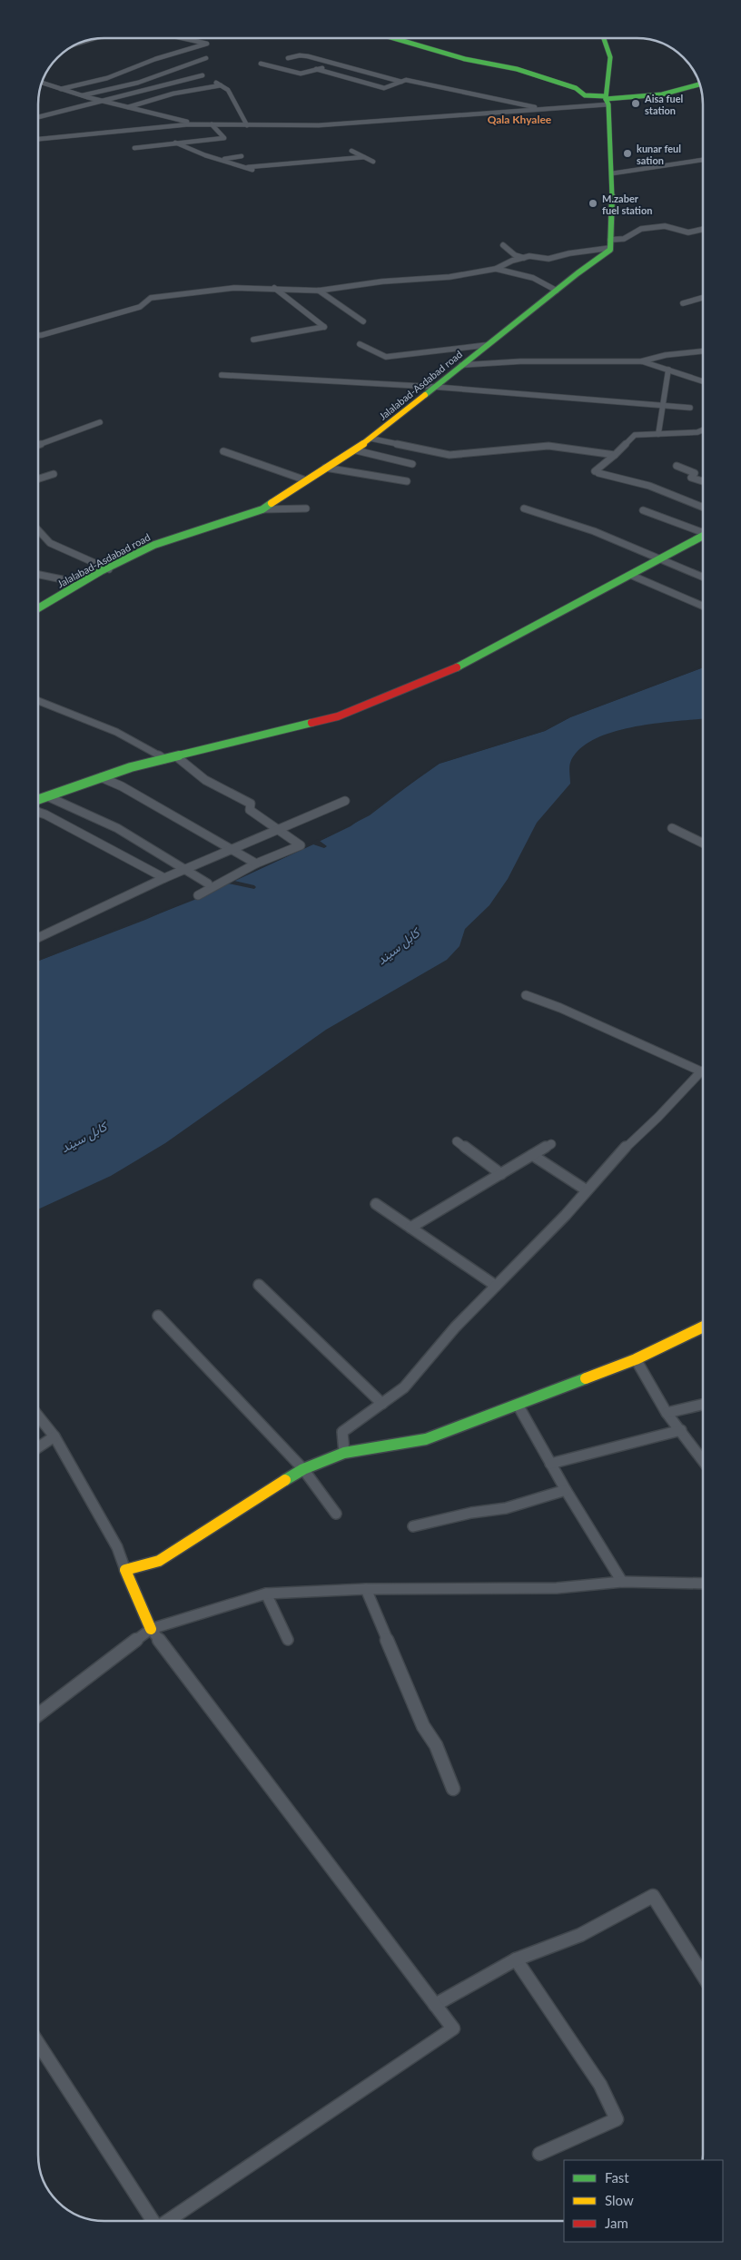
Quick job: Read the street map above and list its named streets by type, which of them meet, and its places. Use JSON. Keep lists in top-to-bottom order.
{
  "streets": {
    "main road": ["Jalalabad-Asdabad road"]
  },
  "districts": ["Qala Khyalee"],
  "water": ["کابل سيند"],
  "places": ["Aisa fuel station", "kunar feul sation", "M.zaber fuel station"],
  "legend": ["Fast", "Slow", "Jam"]
}
